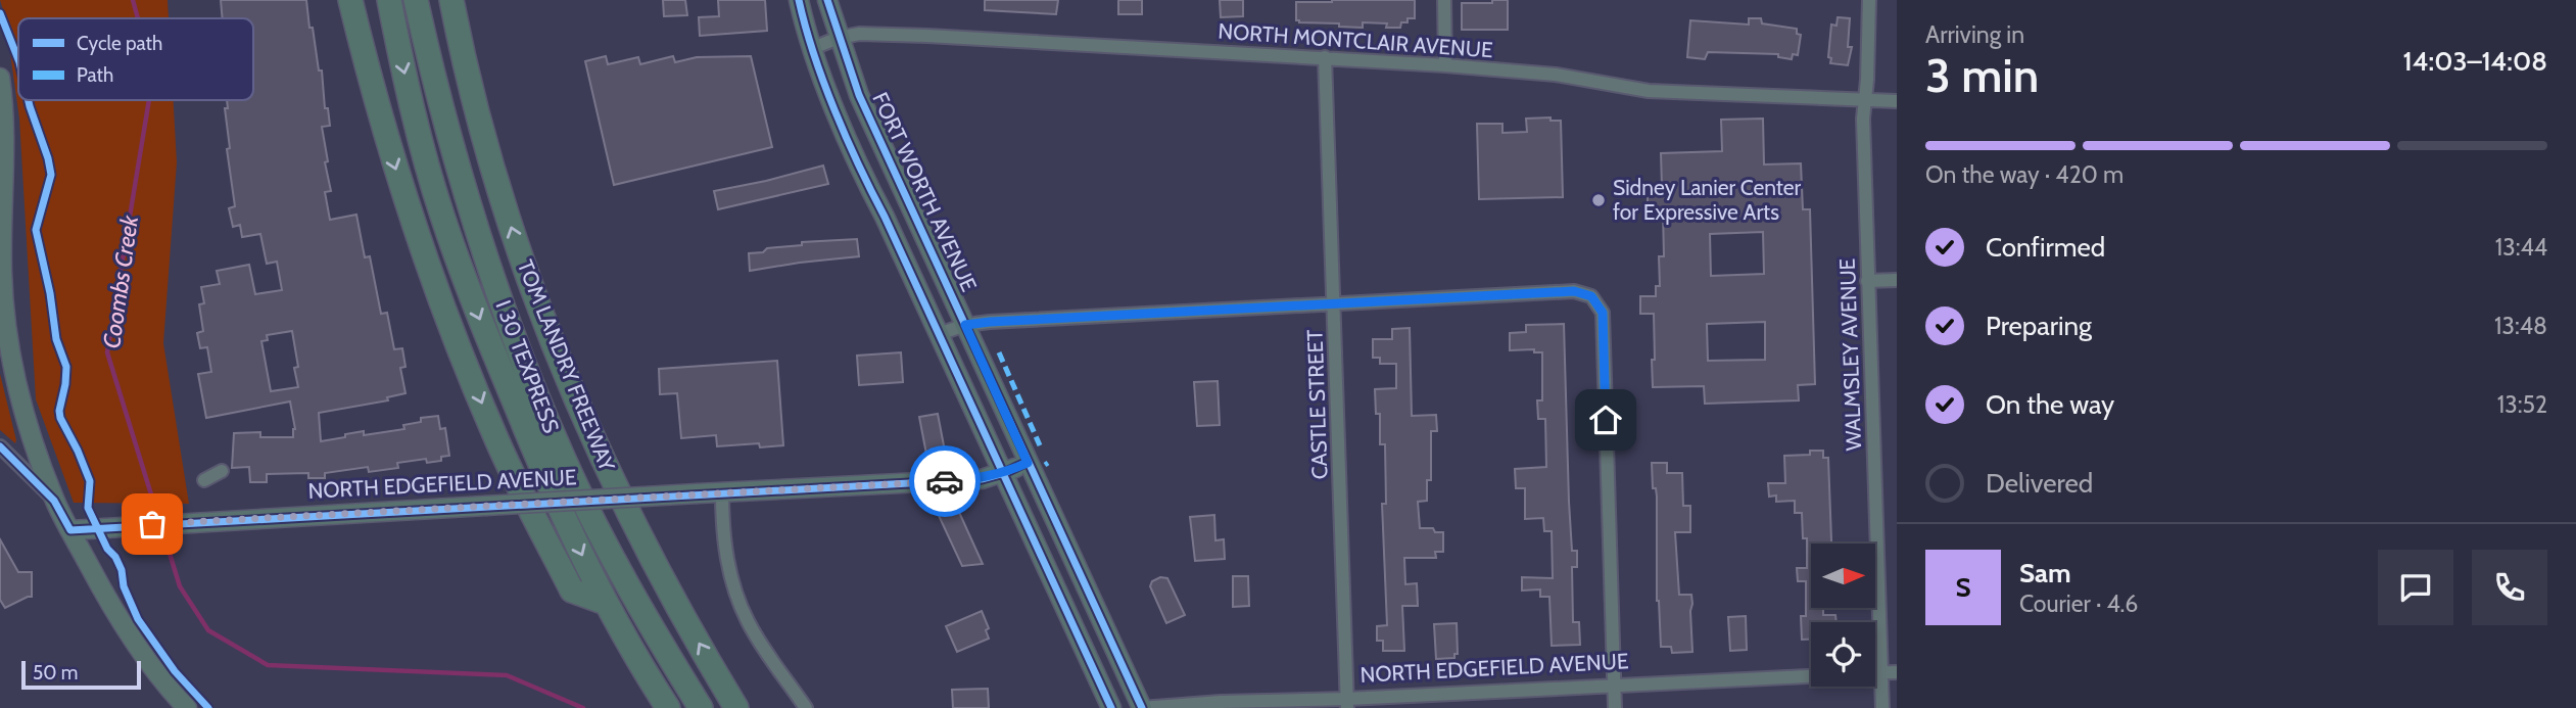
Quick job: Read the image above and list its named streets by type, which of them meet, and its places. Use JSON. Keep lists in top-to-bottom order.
{
  "streets": {
    "highway": ["TOM LANDRY FREEWAY", "I 30 TEXPRESS"],
    "street": [
      "NORTH MONTCLAIR AVENUE",
      "FORT WORTH AVENUE",
      "WALMSLEY AVENUE",
      "CASTLE STREET",
      "NORTH EDGEFIELD AVENUE"
    ]
  },
  "crossings": [
    ["NORTH MONTCLAIR AVENUE", "FORT WORTH AVENUE"],
    ["NORTH MONTCLAIR AVENUE", "WALMSLEY AVENUE"],
    ["NORTH MONTCLAIR AVENUE", "CASTLE STREET"],
    ["FORT WORTH AVENUE", "NORTH EDGEFIELD AVENUE"],
    ["CASTLE STREET", "NORTH EDGEFIELD AVENUE"]
  ],
  "water": ["Coombs Creek"],
  "places": ["Sidney Lanier Center for Expressive Arts"],
  "legend": ["Cycle path", "Path"],
  "scale_bar": "50 m",
  "north": "right",
  "page": {
    "heading": ["3 min", "Arriving in", "14:03–14:08"],
    "panel": ["Sam", "Courier · 4.6"],
    "bar": "On the way · 420 m",
    "list": [
      ["Confirmed", "13:44"],
      ["Preparing", "13:48"],
      ["On the way", "13:52"],
      "Delivered"
    ],
    "round": "S",
    "scale": "50 m"
  }
}
